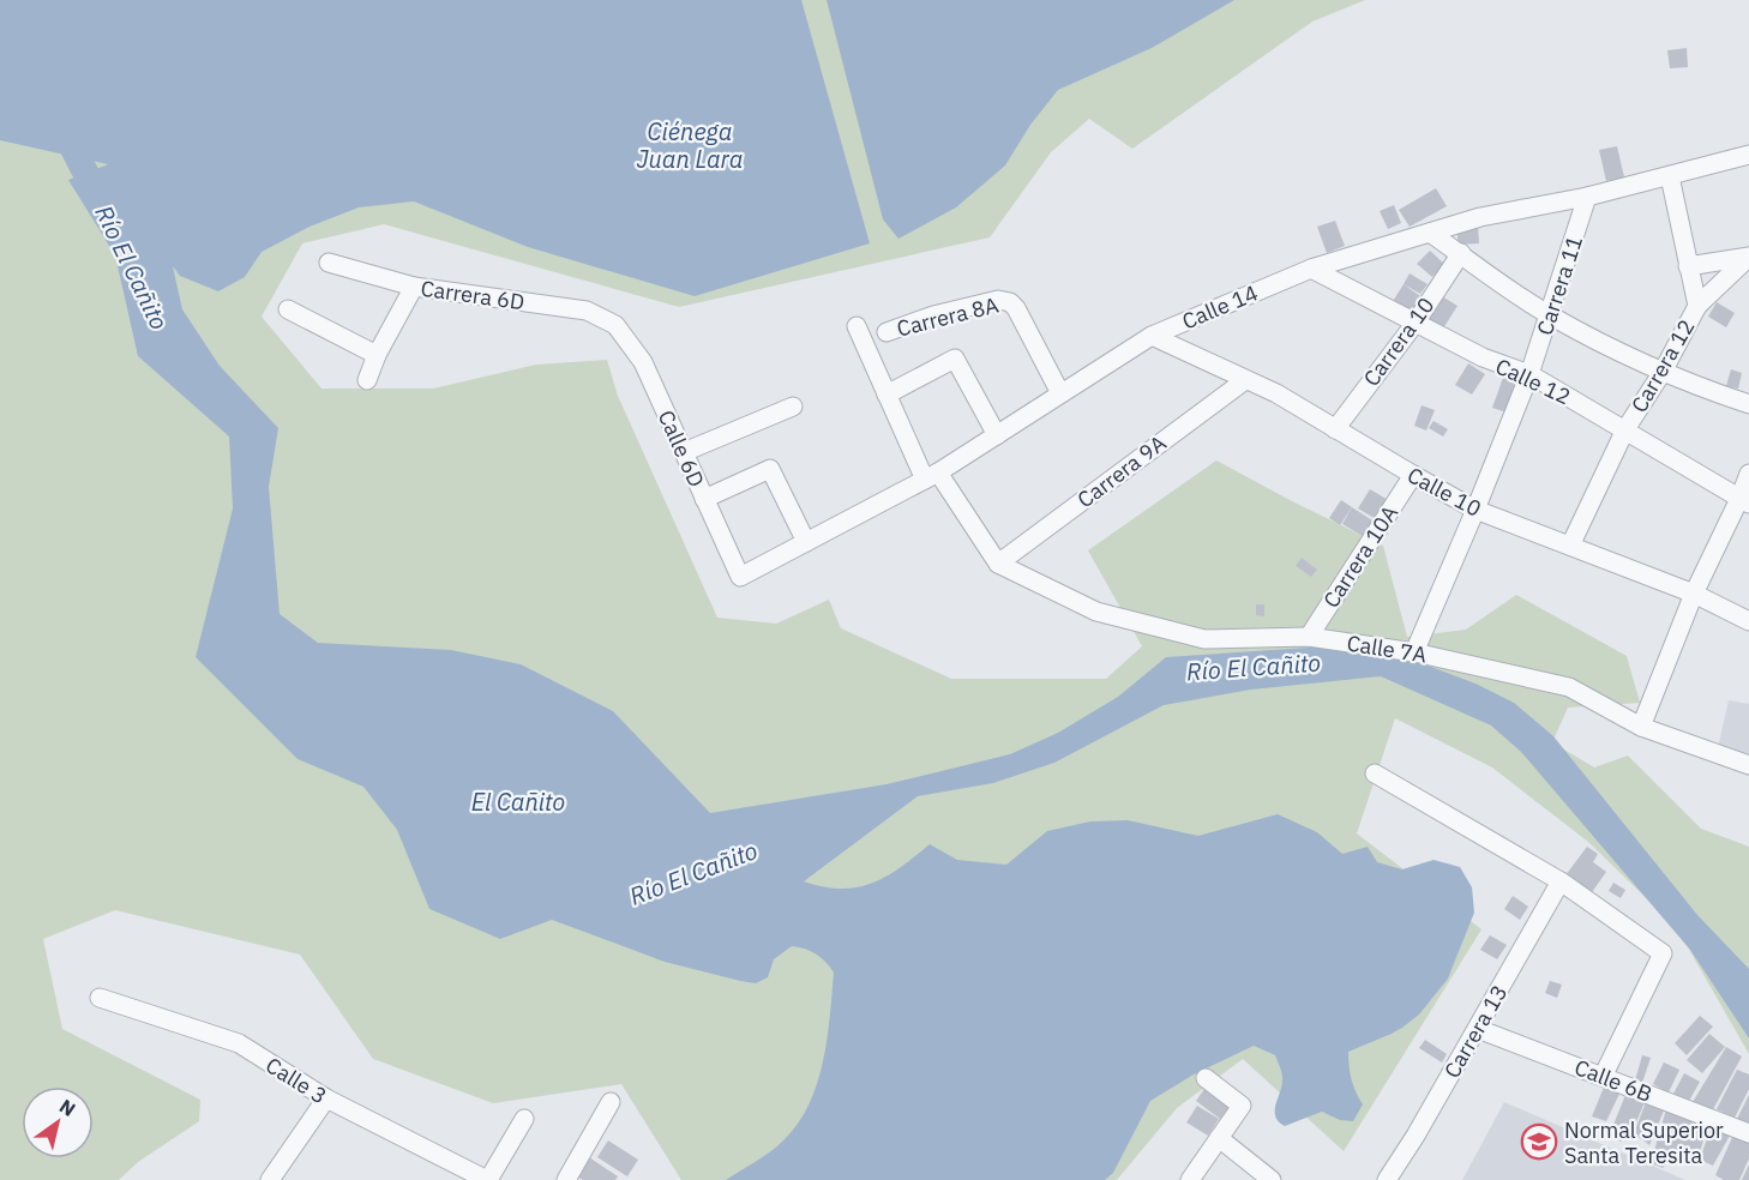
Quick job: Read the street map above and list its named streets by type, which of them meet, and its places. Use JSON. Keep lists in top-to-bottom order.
{
  "streets": {
    "street": [
      "Carrera 11",
      "Carrera 6D",
      "Calle 14",
      "Carrera 8A",
      "Carrera 10",
      "Carrera 12",
      "Calle 12",
      "Calle 6D",
      "Carrera 9A",
      "Calle 10",
      "Carrera 10A",
      "Calle 7A",
      "Carrera 13",
      "Calle 3",
      "Calle 6B"
    ]
  },
  "crossings": [
    ["Carrera 11", "Calle 14"],
    ["Carrera 11", "Calle 12"],
    ["Carrera 11", "Calle 10"],
    ["Carrera 11", "Calle 7A"],
    ["Carrera 6D", "Calle 6D"],
    ["Calle 14", "Carrera 8A"],
    ["Calle 14", "Carrera 12"],
    ["Calle 14", "Calle 12"],
    ["Calle 14", "Calle 6D"],
    ["Calle 14", "Calle 10"],
    ["Carrera 10", "Calle 12"],
    ["Carrera 10", "Calle 10"],
    ["Carrera 12", "Calle 12"],
    ["Carrera 12", "Calle 10"],
    ["Carrera 9A", "Calle 10"],
    ["Carrera 9A", "Calle 7A"],
    ["Calle 10", "Carrera 10A"],
    ["Carrera 10A", "Calle 7A"],
    ["Carrera 13", "Calle 6B"]
  ],
  "water": ["Ciénega Juan Lara", "Río El Cañito", "El Cañito"],
  "places": {
    "school or university": ["Normal Superior Santa Teresita"]
  },
  "north": "top right"
}
